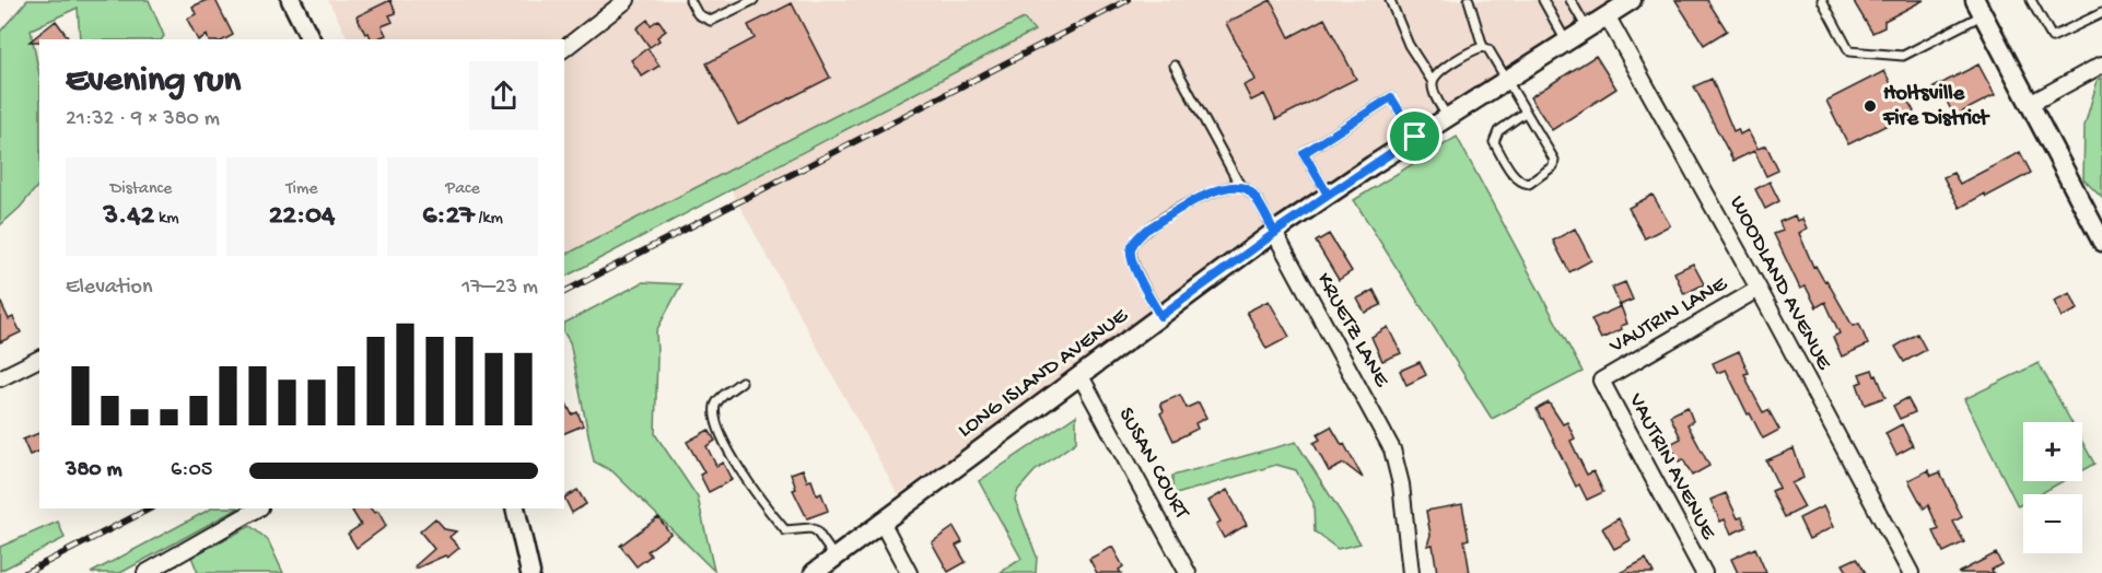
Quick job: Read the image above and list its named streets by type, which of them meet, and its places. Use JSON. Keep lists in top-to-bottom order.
{
  "streets": {
    "street": [
      "WOODLAND AVENUE",
      "VAUTRIN LANE",
      "KRUETZ LANE",
      "LONG ISLAND AVENUE",
      "SUSAN COURT",
      "VAUTRIN AVENUE"
    ]
  },
  "crossings": [
    ["WOODLAND AVENUE", "VAUTRIN LANE"],
    ["WOODLAND AVENUE", "LONG ISLAND AVENUE"],
    ["VAUTRIN LANE", "VAUTRIN AVENUE"],
    ["KRUETZ LANE", "LONG ISLAND AVENUE"],
    ["LONG ISLAND AVENUE", "SUSAN COURT"]
  ],
  "places": ["Holtsville Fire District"],
  "page": {
    "heading": ["Evening run", "21:32 · 9 × 380 m"],
    "stats": [
      ["Distance", "3.42 km"],
      ["Time", "22:04"],
      ["Pace", "6:27 /km"]
    ],
    "chart": ["Elevation", "17–23 m"],
    "map_buttons": ["+", "−"],
    "list": [
      {
        "name": "380 m",
        "note": "6:05"
      }
    ]
  }
}
